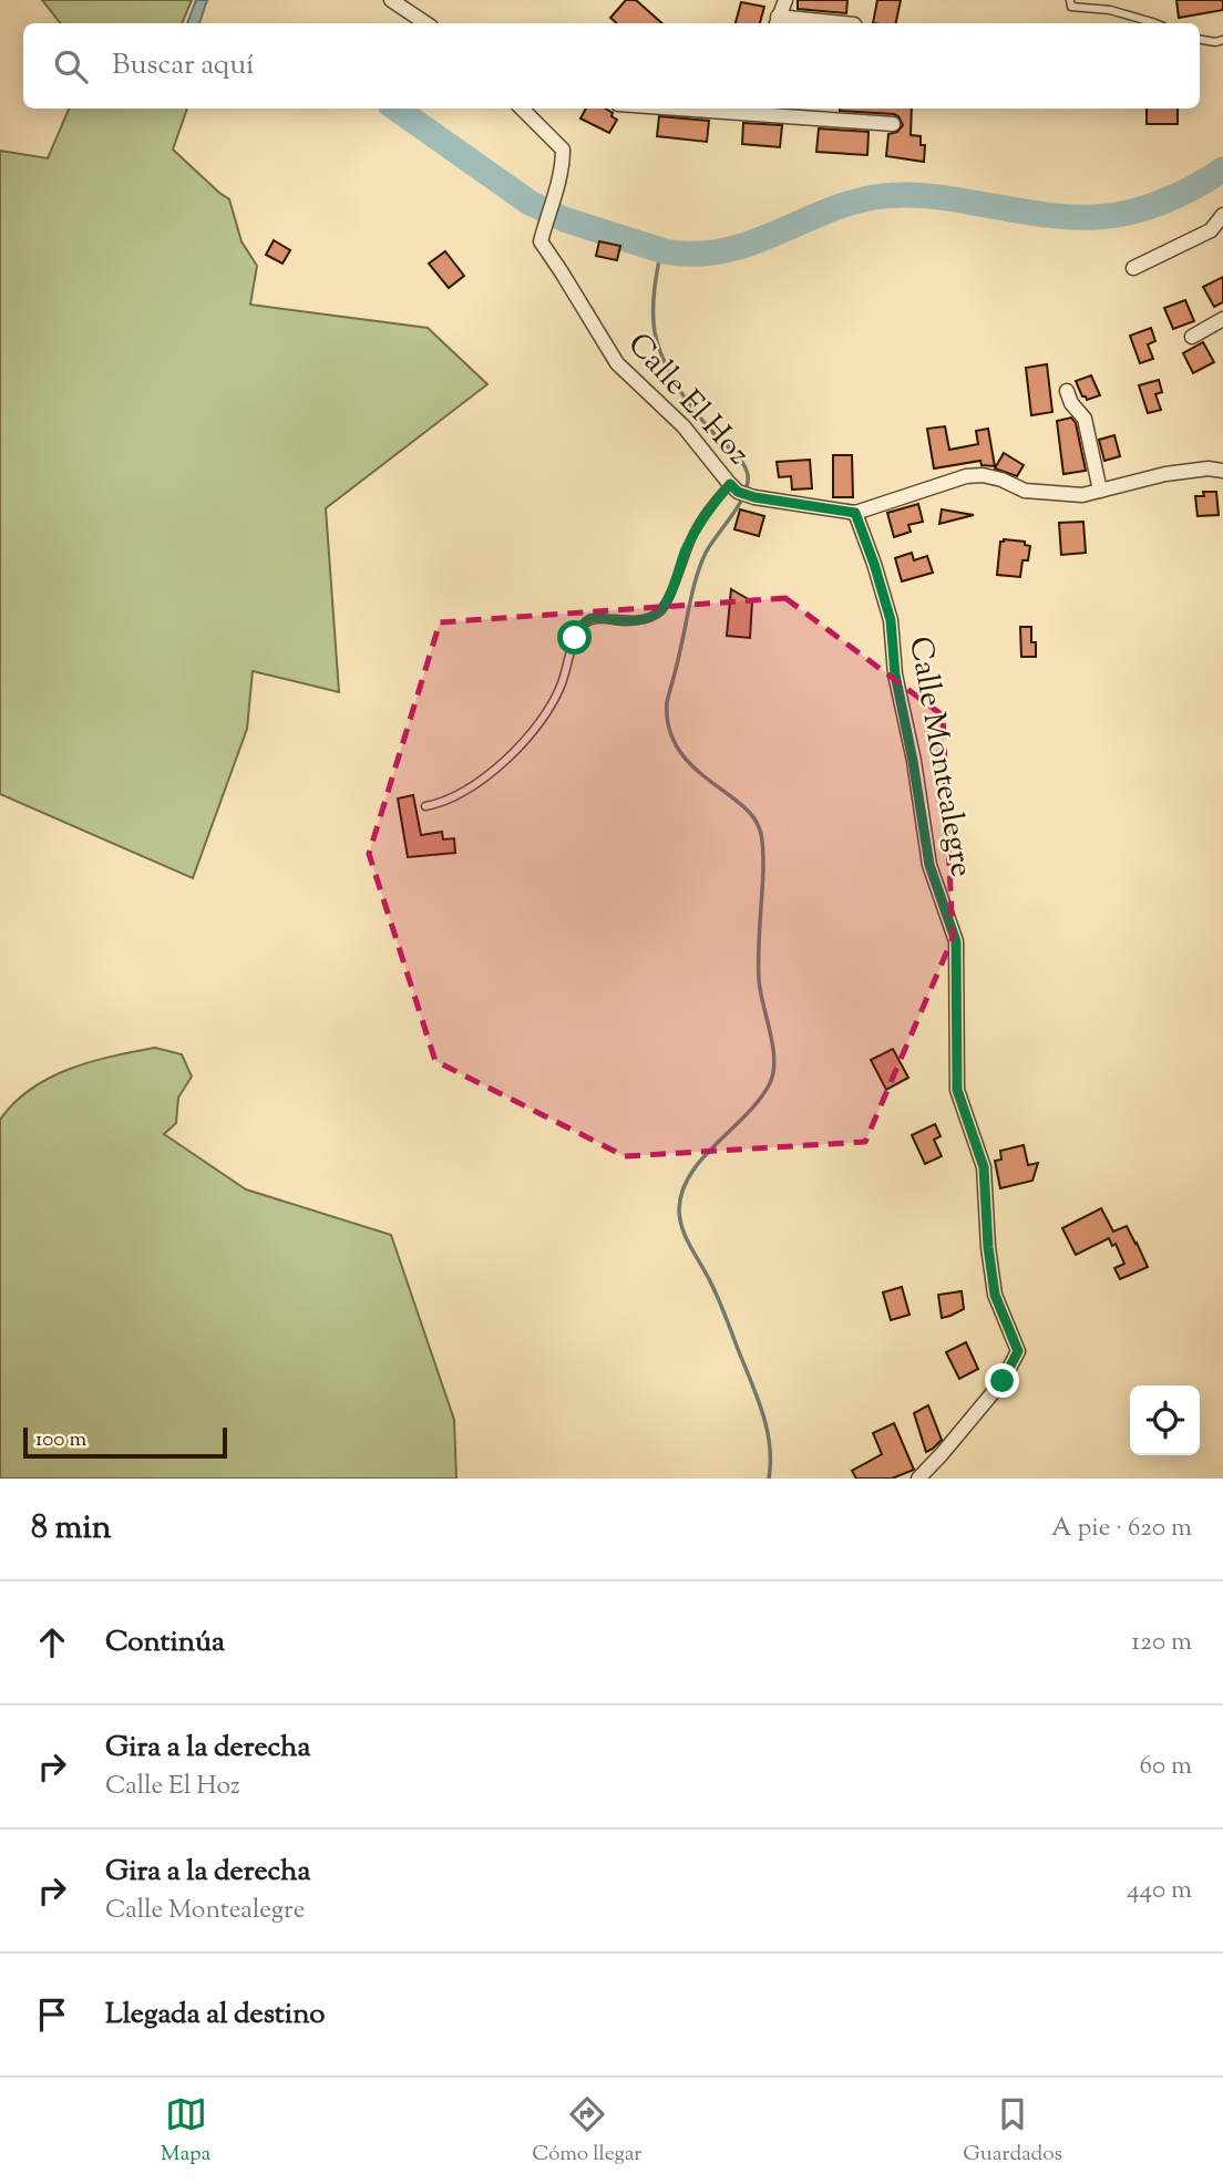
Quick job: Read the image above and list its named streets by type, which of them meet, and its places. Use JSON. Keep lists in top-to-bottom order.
{
  "streets": {
    "street": ["Calle El Hoz", "Calle Montealegre"]
  },
  "crossings": [
    ["Calle El Hoz", "Calle Montealegre"]
  ],
  "scale_bar": "100 m",
  "page": {
    "search": "Buscar aquí",
    "scale": "100 m",
    "heading": ["8 min", "A pie · 620 m"],
    "list": [
      ["Continúa", "120 m"],
      ["Gira a la derecha", "Calle El Hoz", "60 m"],
      ["Gira a la derecha", "Calle Montealegre", "440 m"],
      "Llegada al destino"
    ],
    "nav": ["Mapa", "Cómo llegar", "Guardados"]
  }
}
